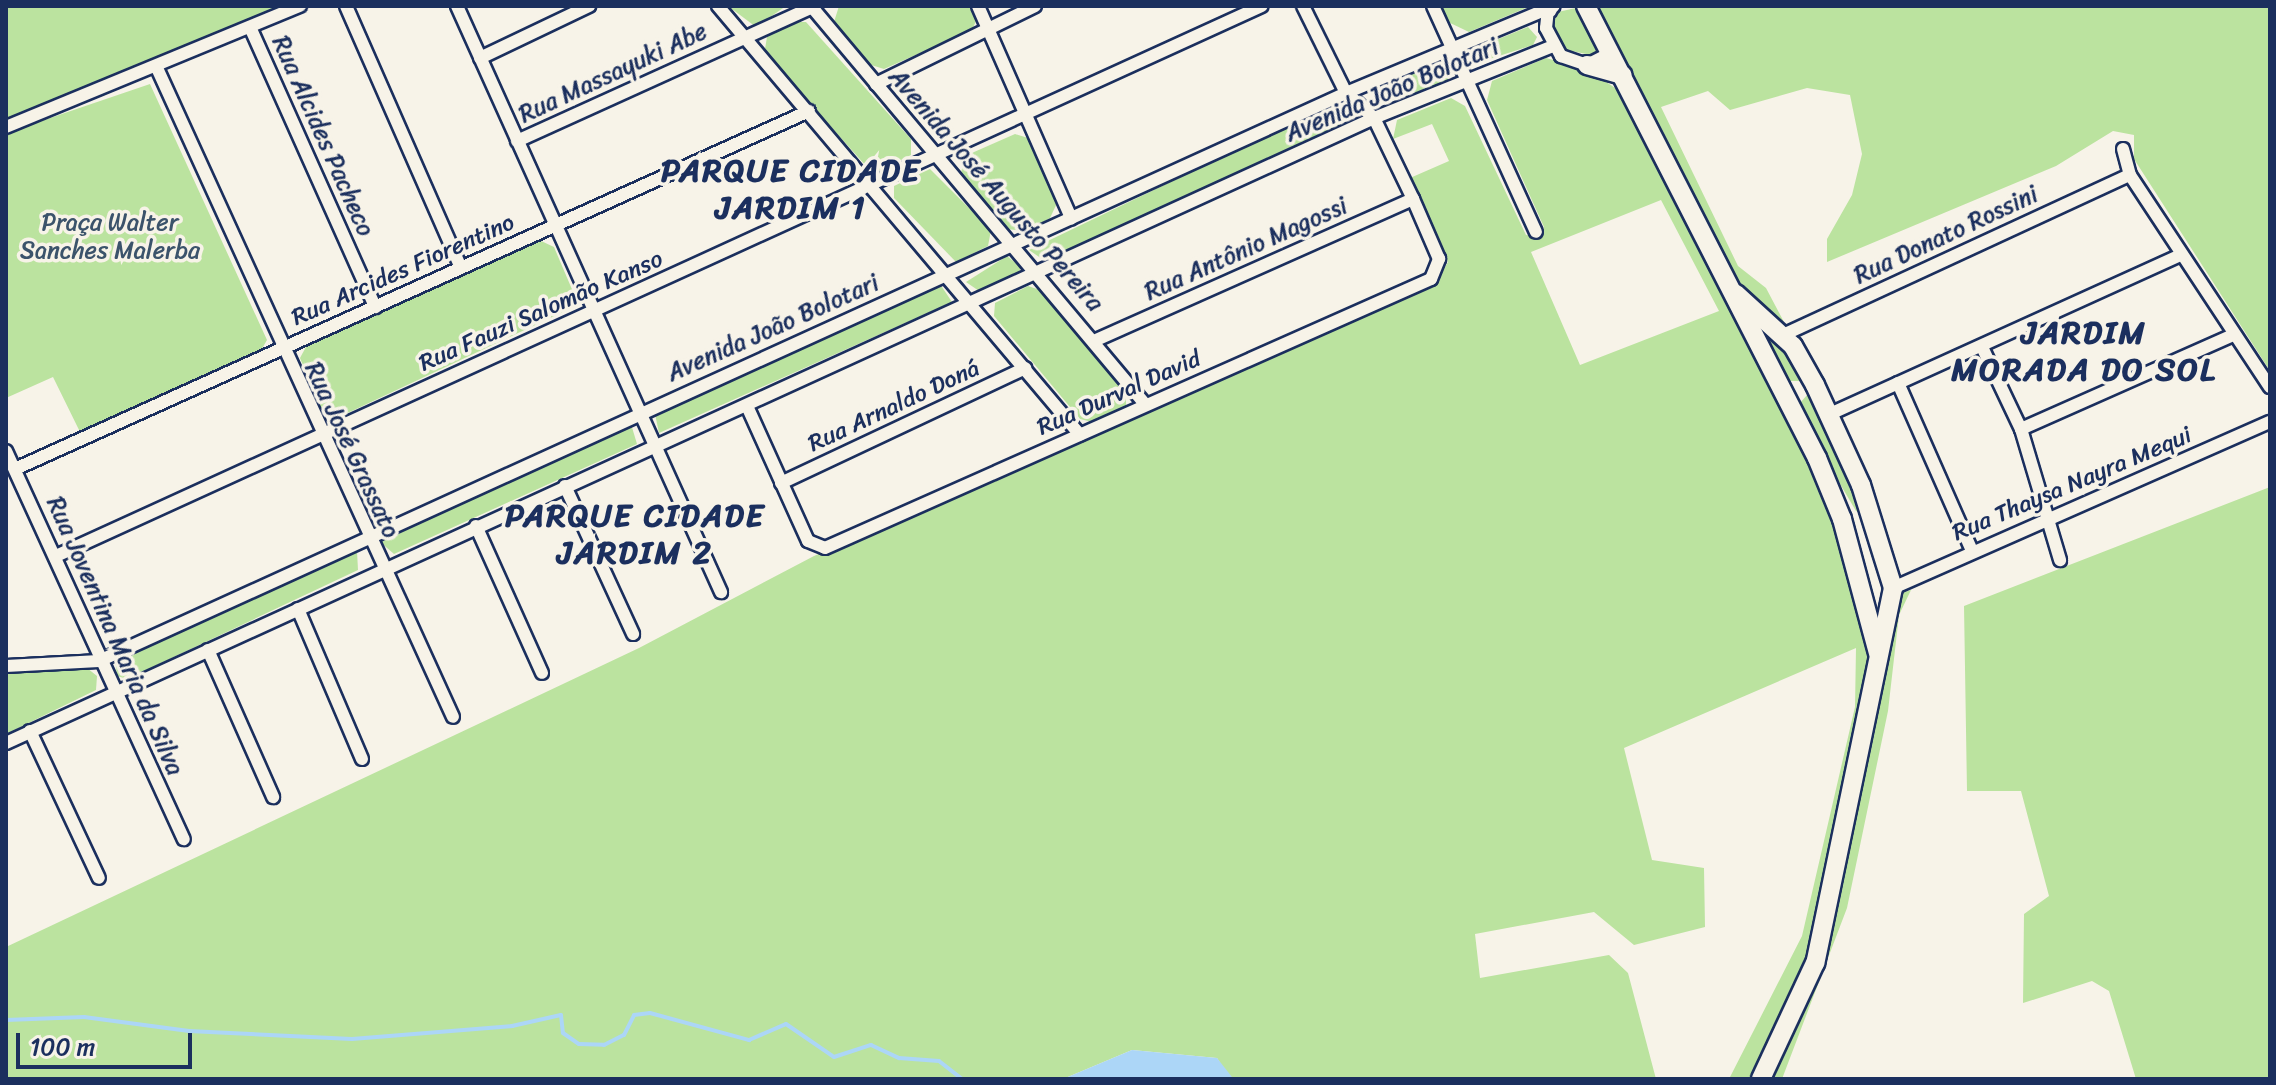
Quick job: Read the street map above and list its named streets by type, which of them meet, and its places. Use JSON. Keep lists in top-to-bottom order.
{
  "streets": {
    "street": [
      "Rua Massayuki Abe",
      "Avenida João Bolotari",
      "Rua Alcides Pacheco",
      "Avenida José Augusto Pereira",
      "Rua Donato Rossini",
      "Rua Antônio Magossi",
      "Rua Arcides Fiorentino",
      "Rua Fauzi Salomão Kanso",
      "Rua Durval David",
      "Rua Arnaldo Doná",
      "Rua José Grassato",
      "Rua Thaysa Nayra Mequi",
      "Rua Joventina Maria da Silva"
    ]
  },
  "crossings": [
    ["Rua Massayuki Abe", "Avenida José Augusto Pereira"],
    ["Avenida João Bolotari", "Avenida José Augusto Pereira"],
    ["Avenida João Bolotari", "Rua José Grassato"],
    ["Avenida João Bolotari", "Rua Joventina Maria da Silva"],
    ["Rua Alcides Pacheco", "Rua Arcides Fiorentino"],
    ["Avenida José Augusto Pereira", "Rua Antônio Magossi"],
    ["Avenida José Augusto Pereira", "Rua Fauzi Salomão Kanso"],
    ["Avenida José Augusto Pereira", "Rua Durval David"],
    ["Rua Antônio Magossi", "Rua Durval David"],
    ["Rua Arcides Fiorentino", "Rua José Grassato"],
    ["Rua Arcides Fiorentino", "Rua Joventina Maria da Silva"],
    ["Rua Fauzi Salomão Kanso", "Rua José Grassato"],
    ["Rua Fauzi Salomão Kanso", "Rua Joventina Maria da Silva"],
    ["Rua Durval David", "Rua Arnaldo Doná"]
  ],
  "districts": ["PARQUE CIDADE JARDIM 1", "JARDIM MORADA DO SOL", "PARQUE CIDADE JARDIM 2"],
  "parks": ["Praça Walter Sanches Malerba"],
  "scale_bar": "100 m"
}
